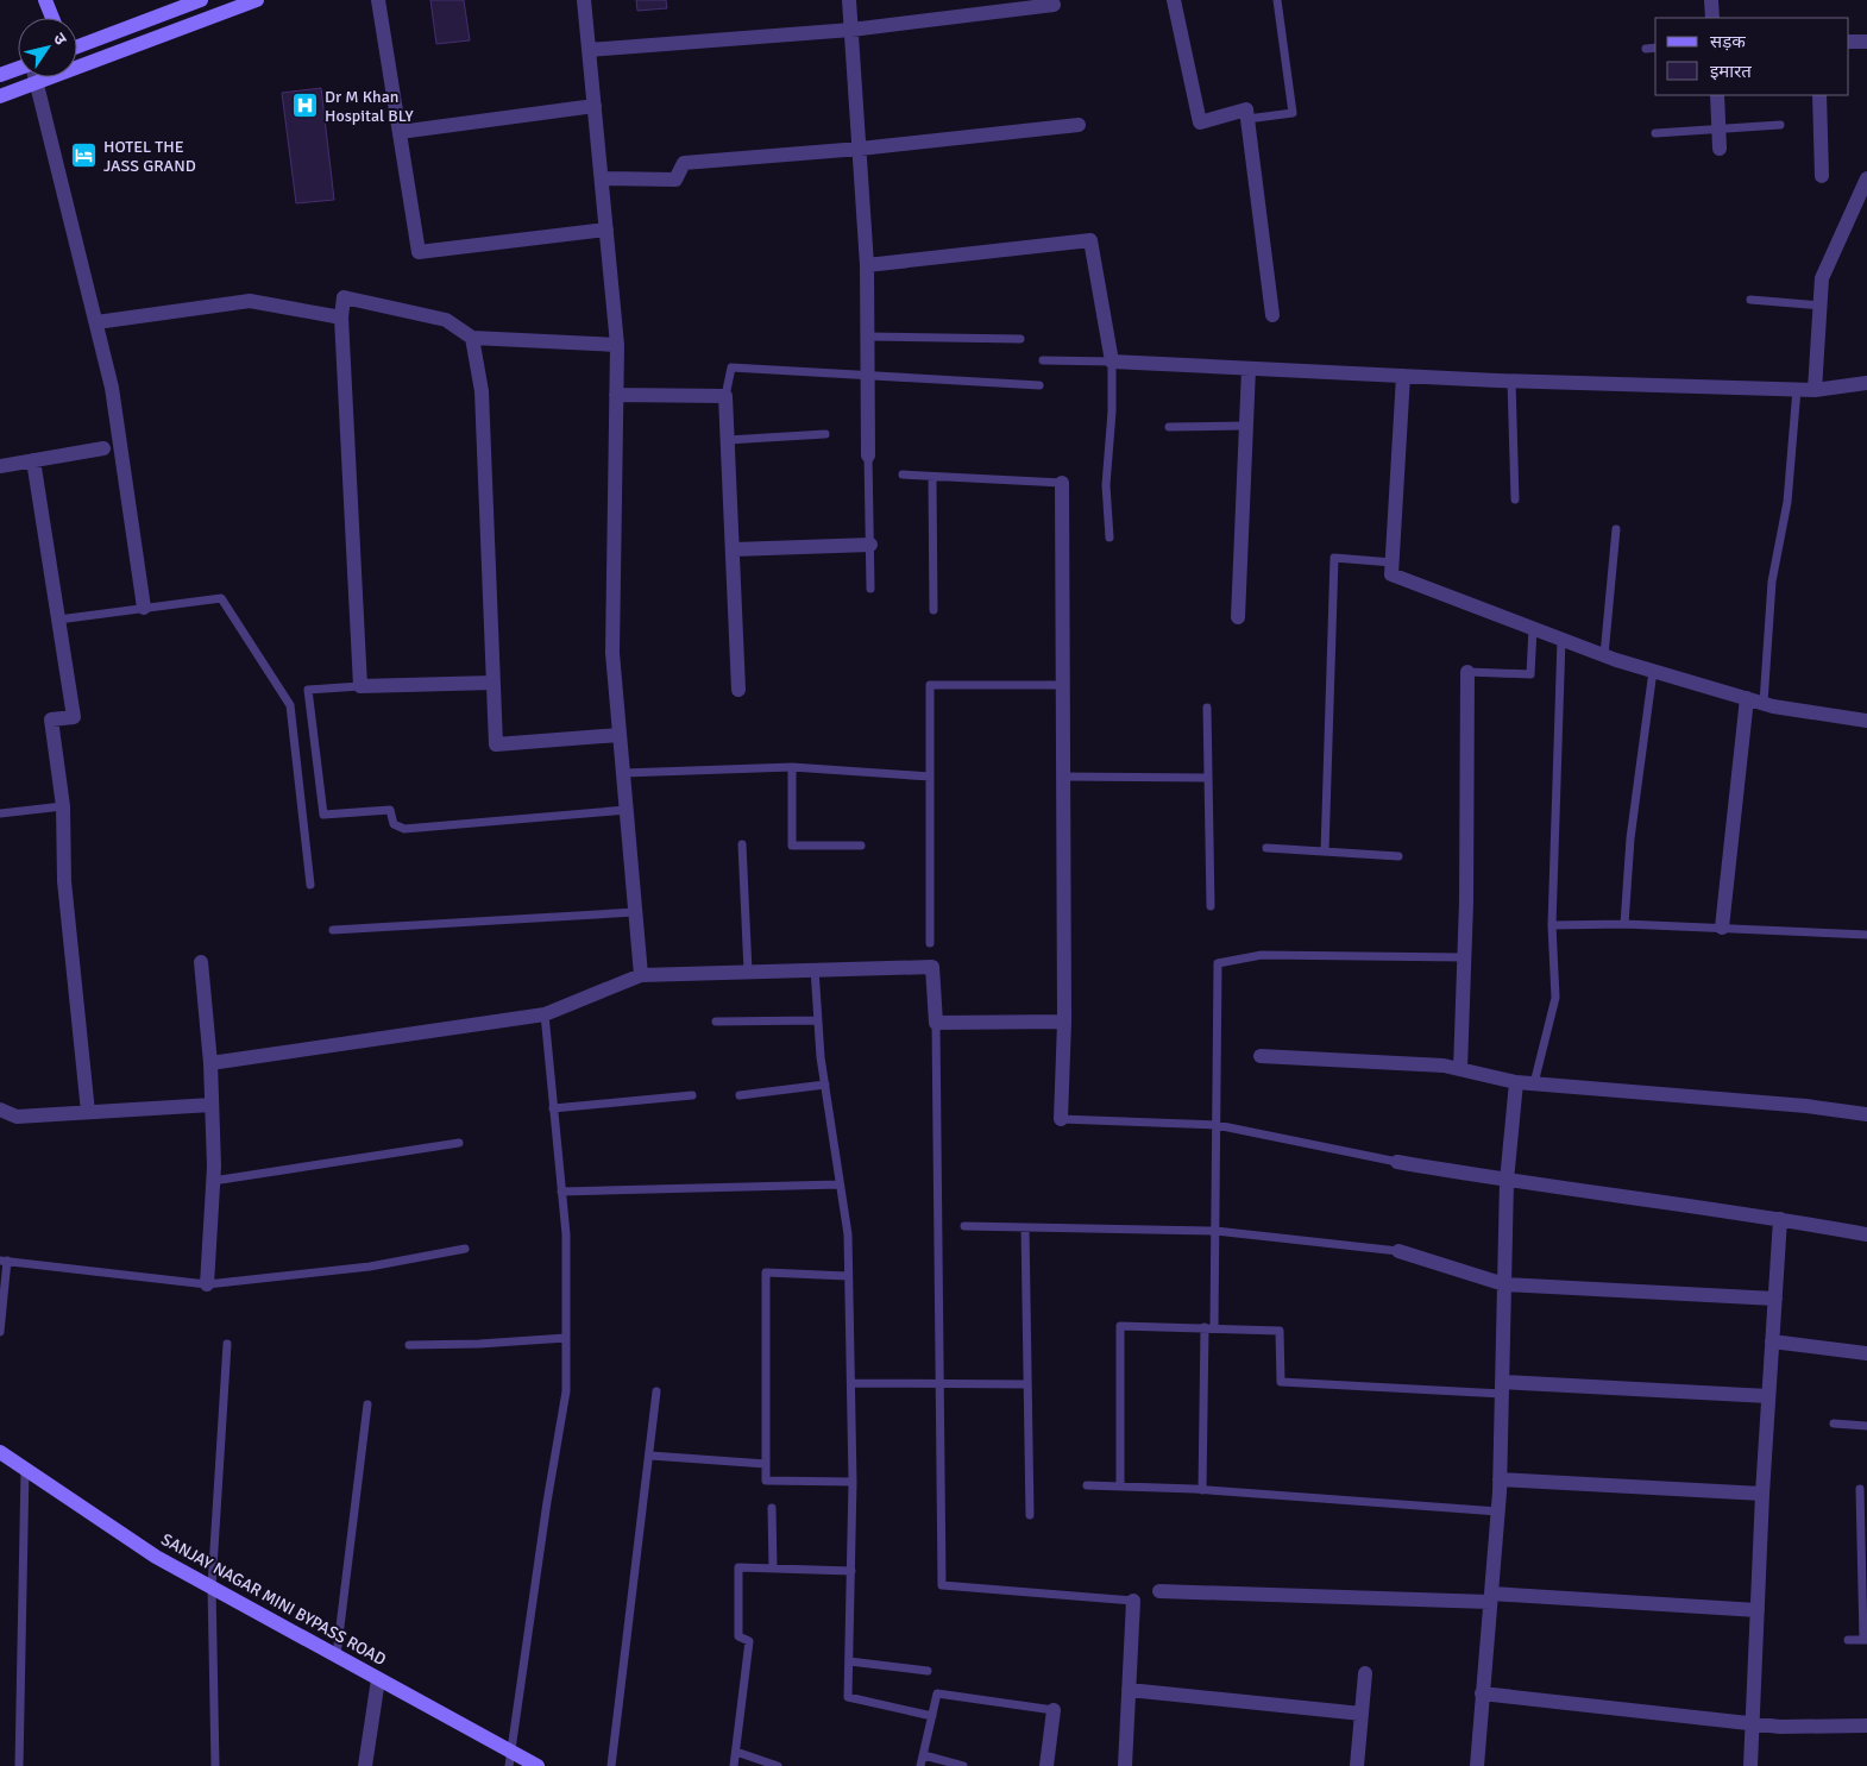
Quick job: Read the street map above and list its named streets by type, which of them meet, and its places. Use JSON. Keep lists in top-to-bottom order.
{
  "streets": {
    "street": ["SANJAY NAGAR MINI BYPASS ROAD"]
  },
  "places": {
    "hospital": ["Dr M Khan Hospital BLY"],
    "hotel": ["HOTEL THE JASS GRAND"]
  },
  "legend": ["सड़क", "इमारत"],
  "north": "top right"
}
